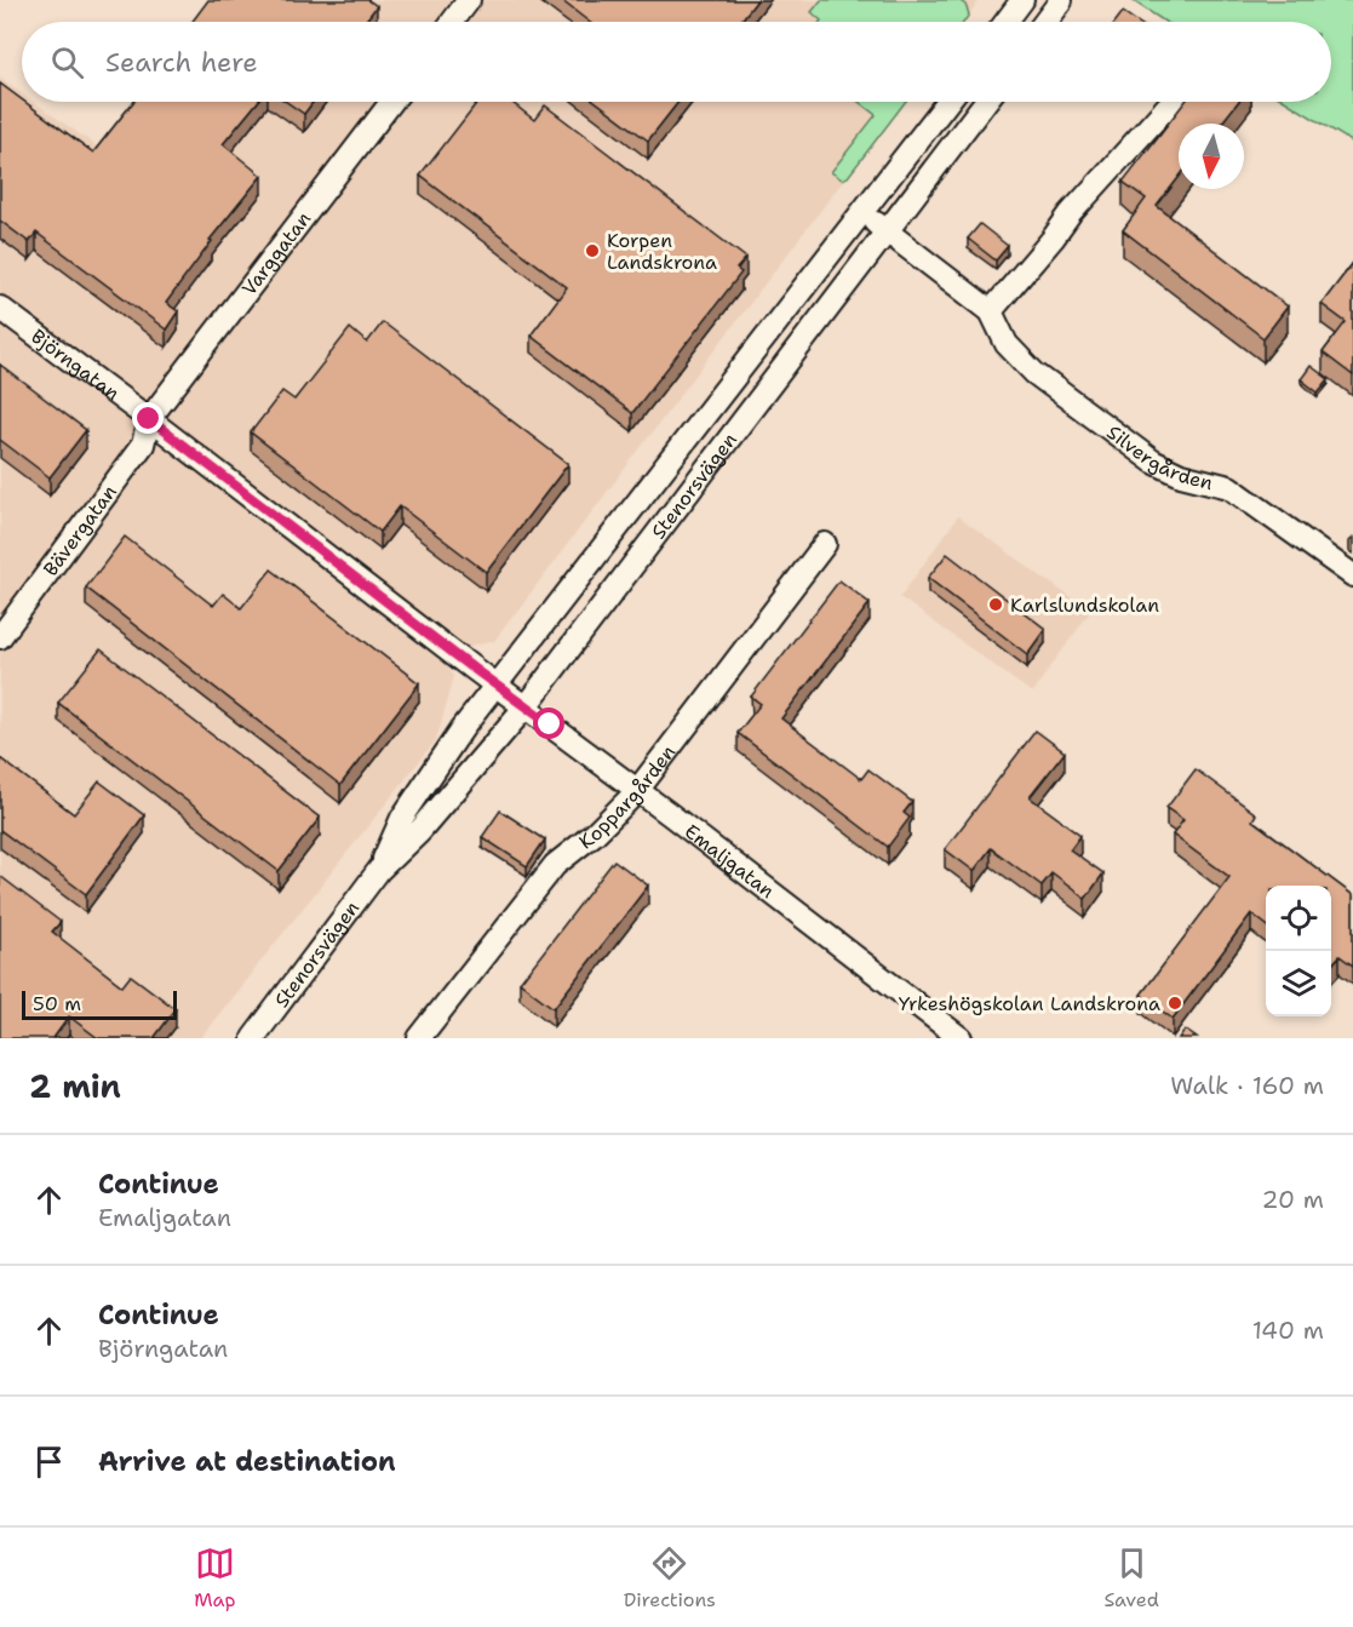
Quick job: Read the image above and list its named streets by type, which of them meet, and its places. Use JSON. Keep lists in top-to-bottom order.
{
  "streets": {
    "street": [
      "Varggatan",
      "Björngatan",
      "Silvergården",
      "Stenorsvägen",
      "Bävergatan",
      "Koppargården",
      "Emaljgatan"
    ]
  },
  "crossings": [
    ["Varggatan", "Björngatan"],
    ["Varggatan", "Bävergatan"],
    ["Björngatan", "Stenorsvägen"],
    ["Björngatan", "Bävergatan"],
    ["Björngatan", "Emaljgatan"],
    ["Silvergården", "Stenorsvägen"],
    ["Stenorsvägen", "Emaljgatan"],
    ["Koppargården", "Emaljgatan"]
  ],
  "places": ["Korpen Landskrona", "Karlslundskolan", "Yrkeshögskolan Landskrona"],
  "scale_bar": "50 m",
  "north": "bottom",
  "page": {
    "search": "Search here",
    "scale": "50 m",
    "heading": ["2 min", "Walk · 160 m"],
    "list": [
      ["Continue", "Emaljgatan", "20 m"],
      ["Continue", "Björngatan", "140 m"],
      "Arrive at destination"
    ],
    "nav": ["Map", "Directions", "Saved"]
  }
}
